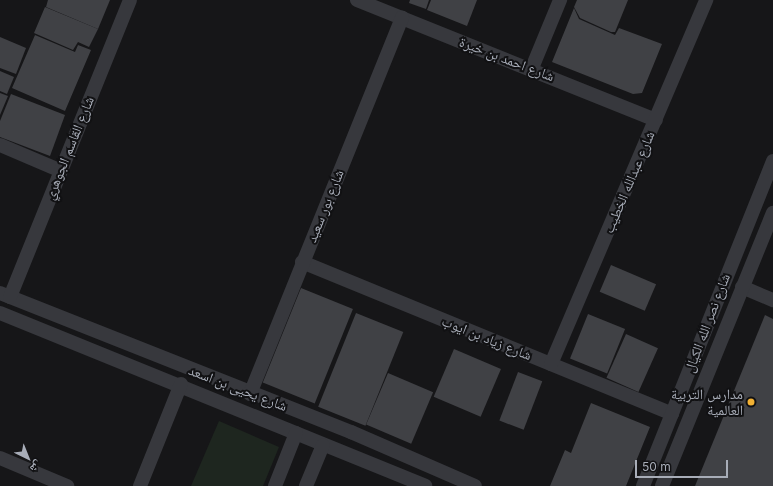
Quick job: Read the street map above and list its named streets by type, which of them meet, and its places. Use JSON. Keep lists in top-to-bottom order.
{
  "streets": {
    "street": [
      "شارع احمد بن خيرة",
      "شارع القاسم الجوهري",
      "شارع عبدالله الخطيب",
      "شارع بور سعيد",
      "شارع نصر الله الكيال",
      "شارع زياد بن ايوب",
      "شارع يحيى بن اسعد"
    ]
  },
  "crossings": [
    ["شارع احمد بن خيرة", "شارع عبدالله الخطيب"],
    ["شارع احمد بن خيرة", "شارع بور سعيد"],
    ["شارع القاسم الجوهري", "شارع يحيى بن اسعد"],
    ["شارع عبدالله الخطيب", "شارع زياد بن ايوب"],
    ["شارع بور سعيد", "شارع زياد بن ايوب"],
    ["شارع بور سعيد", "شارع يحيى بن اسعد"],
    ["شارع نصر الله الكيال", "شارع زياد بن ايوب"]
  ],
  "places": ["مدارس التربية العالمية"],
  "scale_bar": "50 m",
  "north": "bottom right"
}
